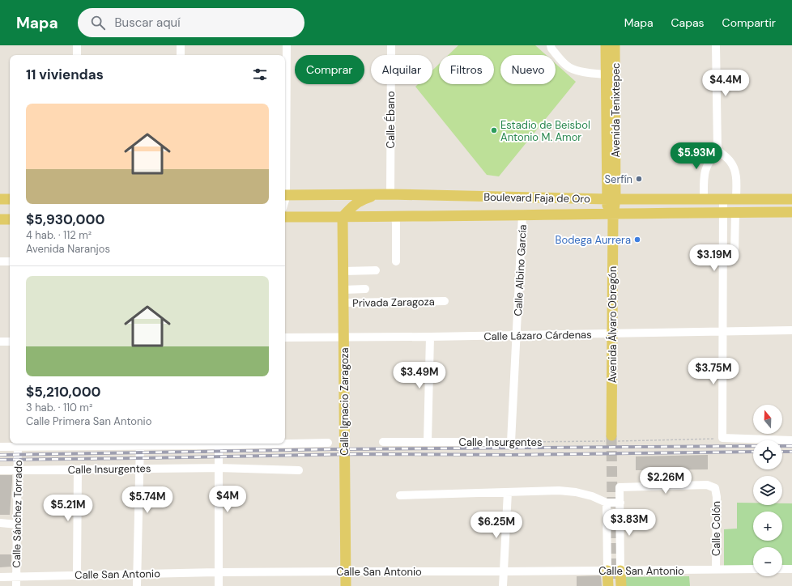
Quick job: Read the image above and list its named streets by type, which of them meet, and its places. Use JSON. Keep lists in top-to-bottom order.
{
  "streets": {
    "main road": [
      "Avenida Tenixtepec",
      "Boulevard Faja de Oro",
      "Avenida Álvaro Obregón",
      "Calle Ignacio Zaragoza"
    ],
    "street": [
      "Calle Ébano",
      "Calle Albino García",
      "Privada Zaragoza",
      "Calle Lázaro Cárdenas",
      "Calle Insurgentes",
      "Calle Sánchez Torrado",
      "Calle Colón",
      "Calle San Antonio"
    ]
  },
  "crossings": [
    ["Avenida Tenixtepec", "Boulevard Faja de Oro"],
    ["Avenida Tenixtepec", "Avenida Álvaro Obregón"],
    ["Calle Ébano", "Boulevard Faja de Oro"],
    ["Boulevard Faja de Oro", "Calle Albino García"],
    ["Boulevard Faja de Oro", "Avenida Álvaro Obregón"],
    ["Boulevard Faja de Oro", "Calle Ignacio Zaragoza"],
    ["Calle Albino García", "Calle Lázaro Cárdenas"],
    ["Calle Albino García", "Calle Insurgentes"],
    ["Privada Zaragoza", "Calle Ignacio Zaragoza"],
    ["Avenida Álvaro Obregón", "Calle Lázaro Cárdenas"],
    ["Avenida Álvaro Obregón", "Calle Insurgentes"],
    ["Calle Lázaro Cárdenas", "Calle Ignacio Zaragoza"],
    ["Calle Ignacio Zaragoza", "Calle San Antonio"],
    ["Calle Insurgentes", "Calle Sánchez Torrado"],
    ["Calle Sánchez Torrado", "Calle San Antonio"],
    ["Calle Colón", "Calle San Antonio"]
  ],
  "places": ["Estadio de Beisbol Antonio M. Amor", "Serfín", "Bodega Aurrera"],
  "north": "top",
  "page": {
    "header": "Mapa",
    "search": "Buscar aquí",
    "nav": ["Mapa", "Capas", "Compartir"],
    "chip": [
      "Comprar",
      "Alquilar",
      "Filtros",
      "Nuevo"
    ],
    "heading": "11 viviendas",
    "price": [
      "$4.4M",
      "$5.93M",
      "$3.19M",
      "$3.75M",
      "$3.49M",
      "$2.26M",
      "$4M",
      "$5.74M",
      "$5.21M",
      "$3.83M",
      "$6.25M"
    ],
    "list": [
      {
        "name": "$5,930,000",
        "note": "4 hab. · 112 m² · Avenida Naranjos"
      },
      {
        "name": "$5,210,000",
        "note": "3 hab. · 110 m² · Calle Primera San Antonio"
      }
    ],
    "map_buttons": ["+", "−"]
  }
}
